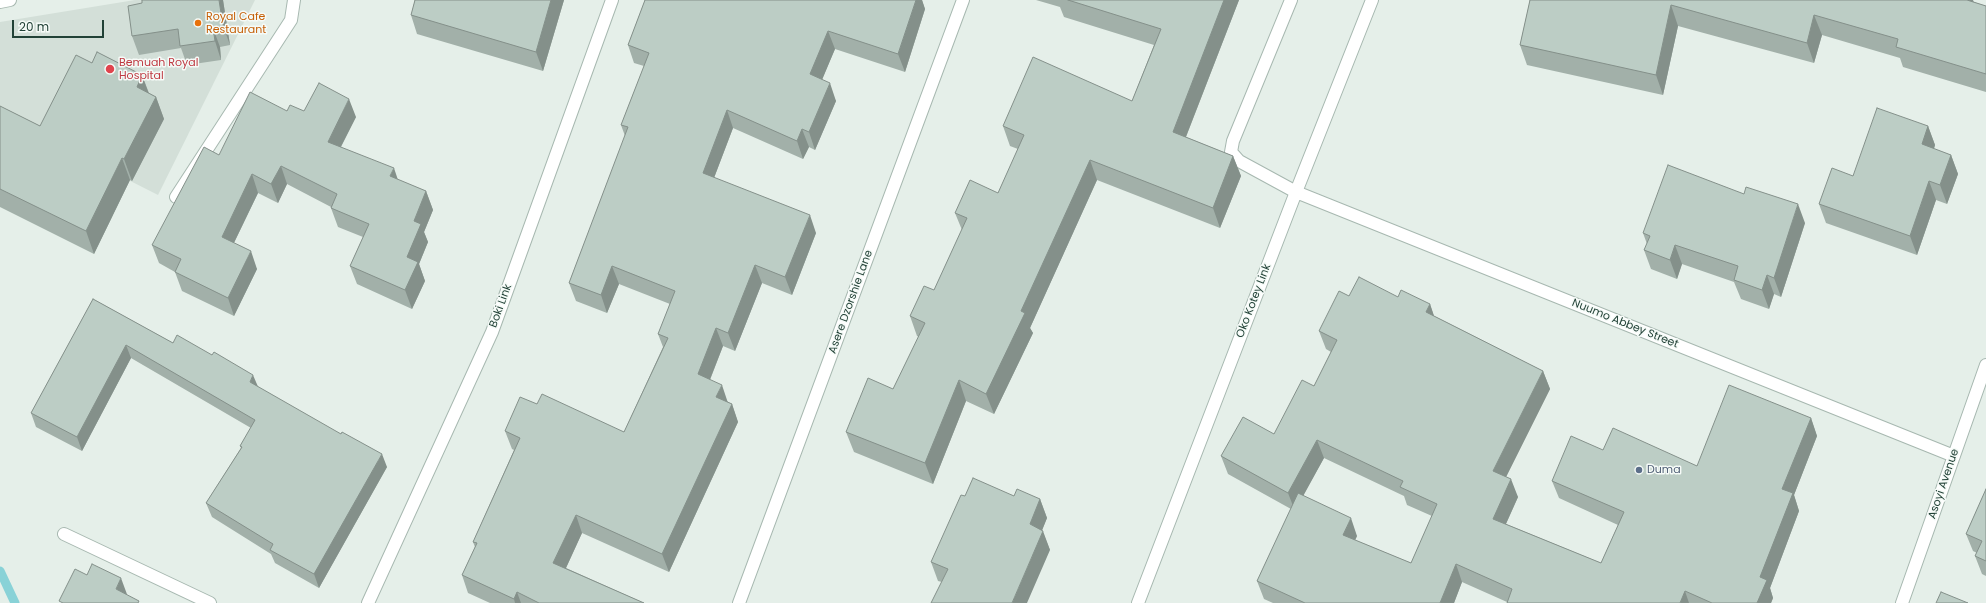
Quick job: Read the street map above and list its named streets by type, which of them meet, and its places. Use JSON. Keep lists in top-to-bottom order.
{
  "streets": {
    "street": [
      "Oko Kotey Link",
      "Asere Dzorshie Lane",
      "Boki Link",
      "Nuumo Abbey Street",
      "Asoyi Avenue"
    ]
  },
  "crossings": [
    ["Oko Kotey Link", "Nuumo Abbey Street"],
    ["Nuumo Abbey Street", "Asoyi Avenue"]
  ],
  "places": ["Royal Cafe Restaurant", "Bemuah Royal Hospital", "Duma"],
  "scale_bar": "20 m"
}
